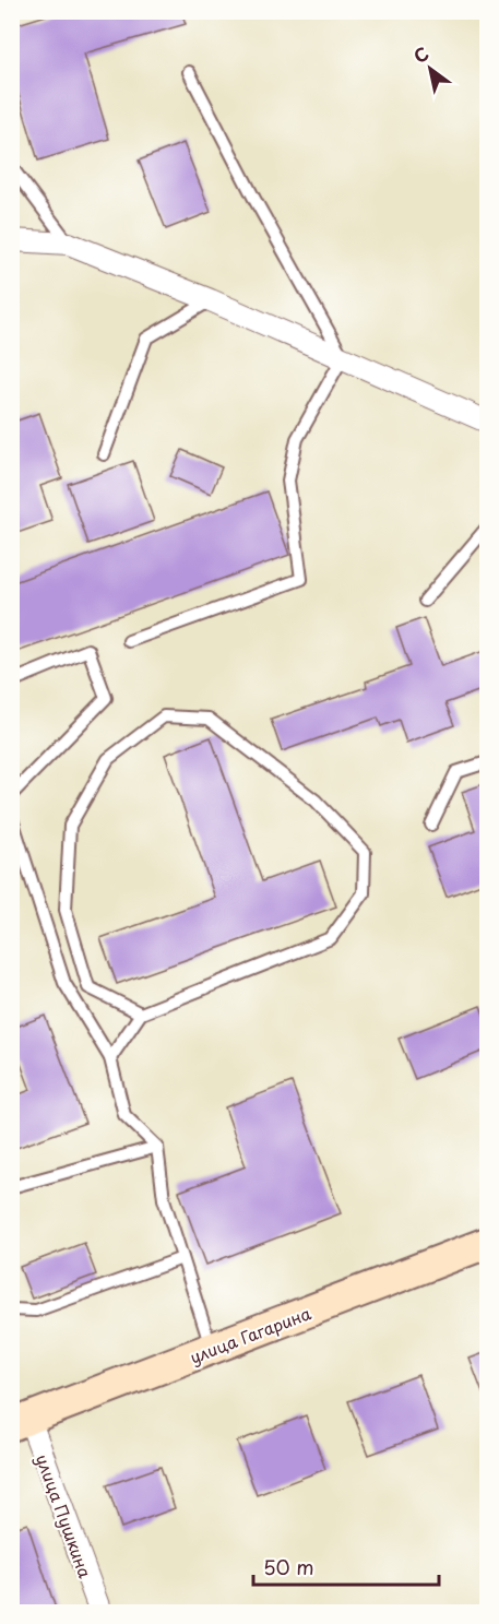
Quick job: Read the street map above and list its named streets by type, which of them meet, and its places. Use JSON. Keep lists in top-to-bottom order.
{
  "streets": {
    "main road": ["улица Гагарина"],
    "street": ["улица Пушкина"]
  },
  "crossings": [
    ["улица Гагарина", "улица Пушкина"]
  ],
  "scale_bar": "50 m",
  "north": "top left"
}
